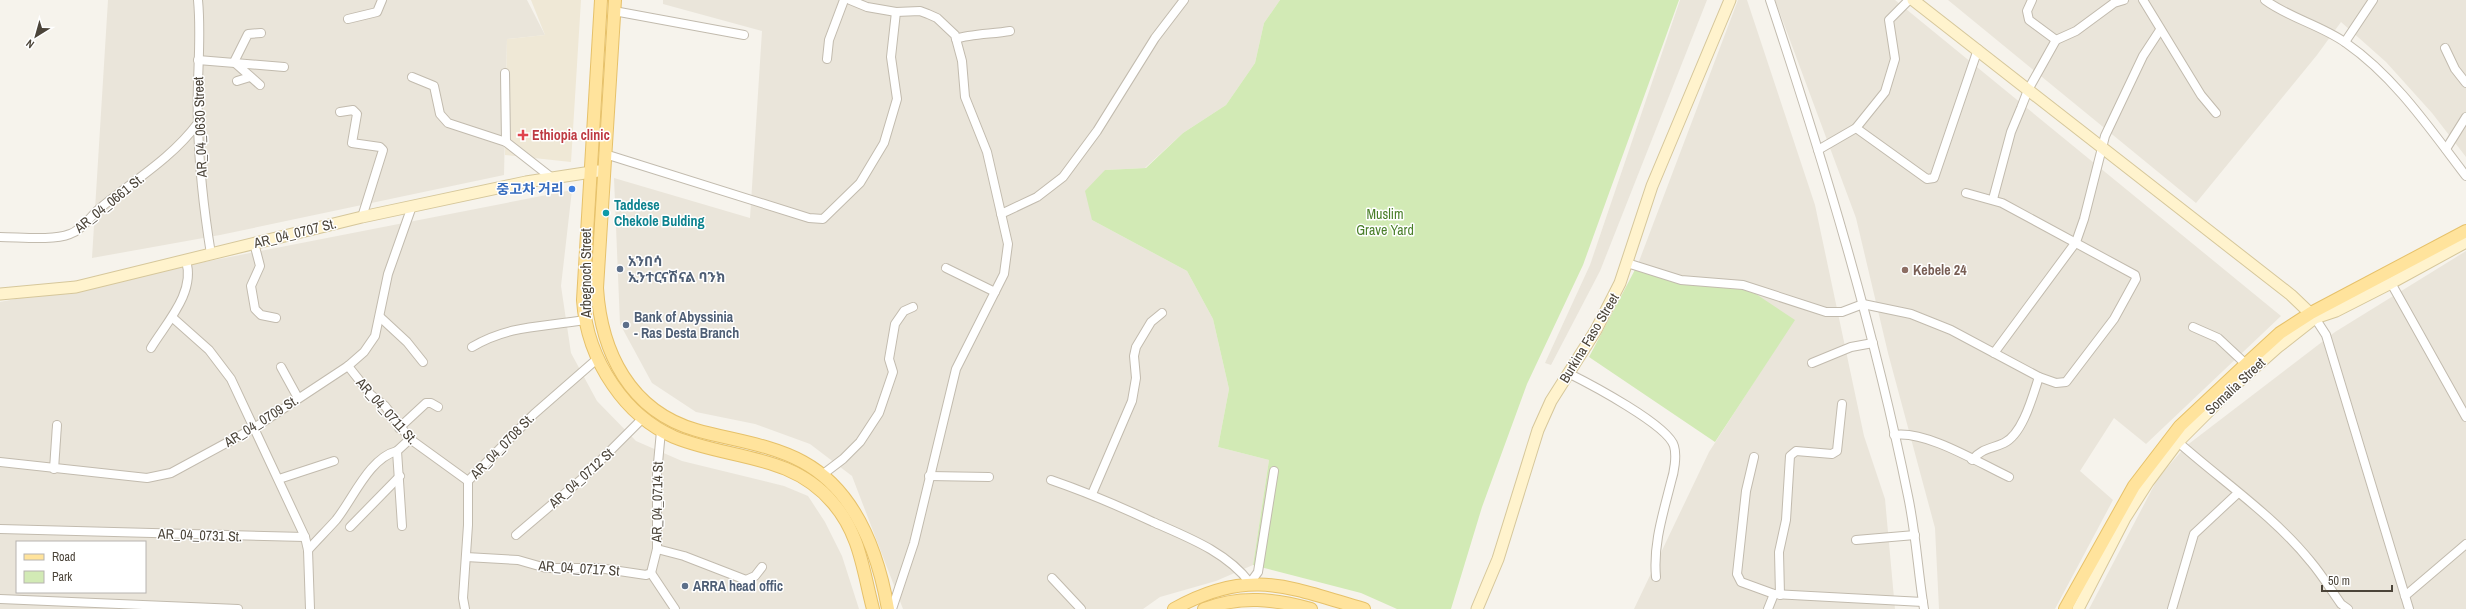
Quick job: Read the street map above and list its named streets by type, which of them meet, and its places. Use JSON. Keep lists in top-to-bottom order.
{
  "streets": {
    "main road": [
      "AR_04_0707 St.",
      "Arbegnoch Street",
      "Burkina Faso Street",
      "Somalia Street"
    ],
    "street": [
      "AR_04_0630 Street",
      "AR_04_0661 St.",
      "AR_04_0711 St.",
      "AR_04_0709 St.",
      "AR_04_0708 St.",
      "AR_04_0712 St",
      "AR_04_0714 St",
      "AR_04_0731 St.",
      "AR_04_0717 St"
    ]
  },
  "crossings": [
    ["AR_04_0630 Street", "AR_04_0661 St."],
    ["AR_04_0630 Street", "AR_04_0707 St."],
    ["AR_04_0707 St.", "Arbegnoch Street"],
    ["AR_04_0707 St.", "AR_04_0709 St."],
    ["Arbegnoch Street", "AR_04_0708 St."],
    ["Arbegnoch Street", "AR_04_0712 St"],
    ["Arbegnoch Street", "AR_04_0714 St"],
    ["AR_04_0711 St.", "AR_04_0709 St."],
    ["AR_04_0711 St.", "AR_04_0708 St."],
    ["AR_04_0708 St.", "AR_04_0717 St"],
    ["AR_04_0714 St", "AR_04_0717 St"]
  ],
  "parks": ["Muslim Grave Yard"],
  "places": {
    "health": ["Ethiopia clinic"],
    "other": [
      "중고차 거리",
      "Taddese Chekole Bulding",
      "አንበሳ ኢንተርናሽናል ባንክ",
      "Kebele 24",
      "Bank of Abyssinia - Ras Desta Branch",
      "ARRA head offic"
    ]
  },
  "legend": ["Road", "Park"],
  "scale_bar": "50 m",
  "north": "bottom left"
}
